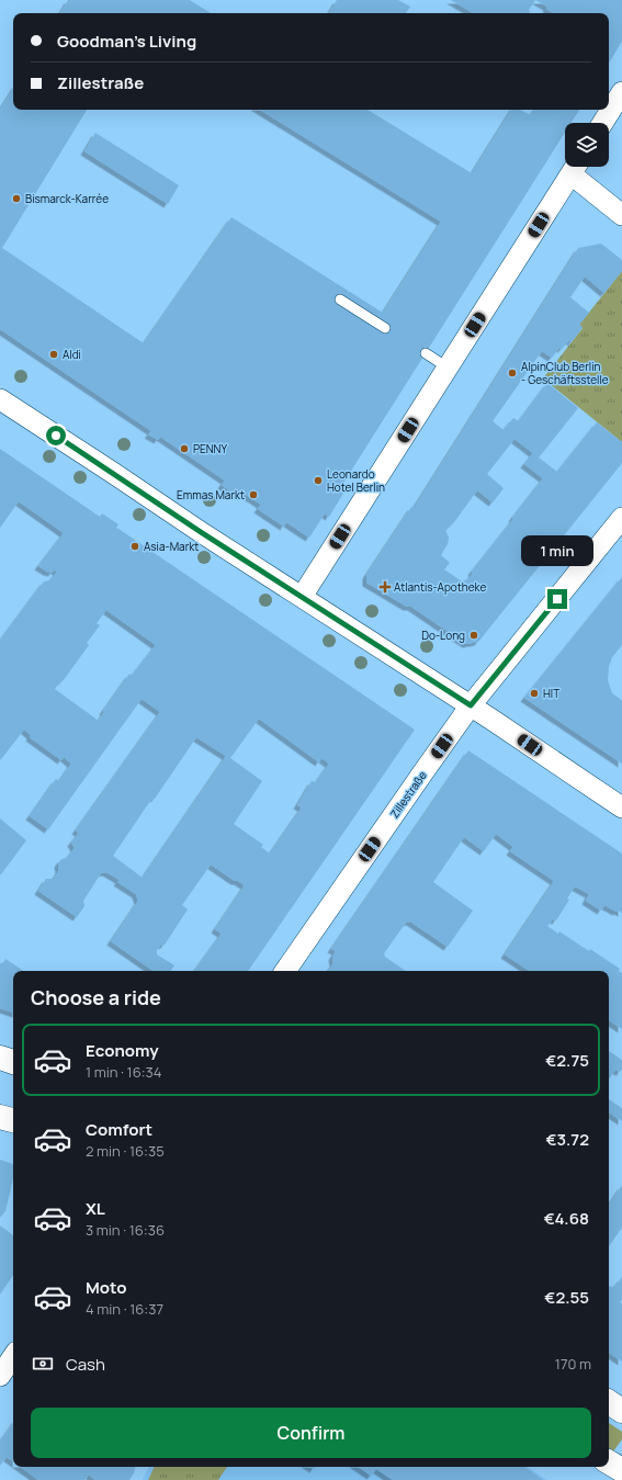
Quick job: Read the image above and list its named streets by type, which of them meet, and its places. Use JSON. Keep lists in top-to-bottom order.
{
  "streets": {
    "street": ["Zillestraße"]
  },
  "places": {
    "other": [
      "Bismarck-Karrée",
      "Aldi",
      "AlpinClub Berlin - Geschäftsstelle",
      "PENNY",
      "Leonardo Hotel Berlin",
      "Emmas Markt",
      "Asia-Markt",
      "Do-Long",
      "HIT"
    ],
    "health": ["Atlantis-Apotheke"]
  },
  "page": {
    "banner": ["Goodman's Living", "Zillestraße"],
    "bubble": "1 min",
    "heading": "Choose a ride",
    "list": [
      {
        "name": "Economy",
        "note": "1 min · 16:34",
        "value": "€2.75"
      },
      {
        "name": "Comfort",
        "note": "2 min · 16:35",
        "value": "€3.72"
      },
      {
        "name": "XL",
        "note": "3 min · 16:36",
        "value": "€4.68"
      },
      {
        "name": "Moto",
        "note": "4 min · 16:37",
        "value": "€2.55"
      }
    ],
    "pay": ["Cash", "170 m"],
    "buttons": "Confirm"
  }
}
